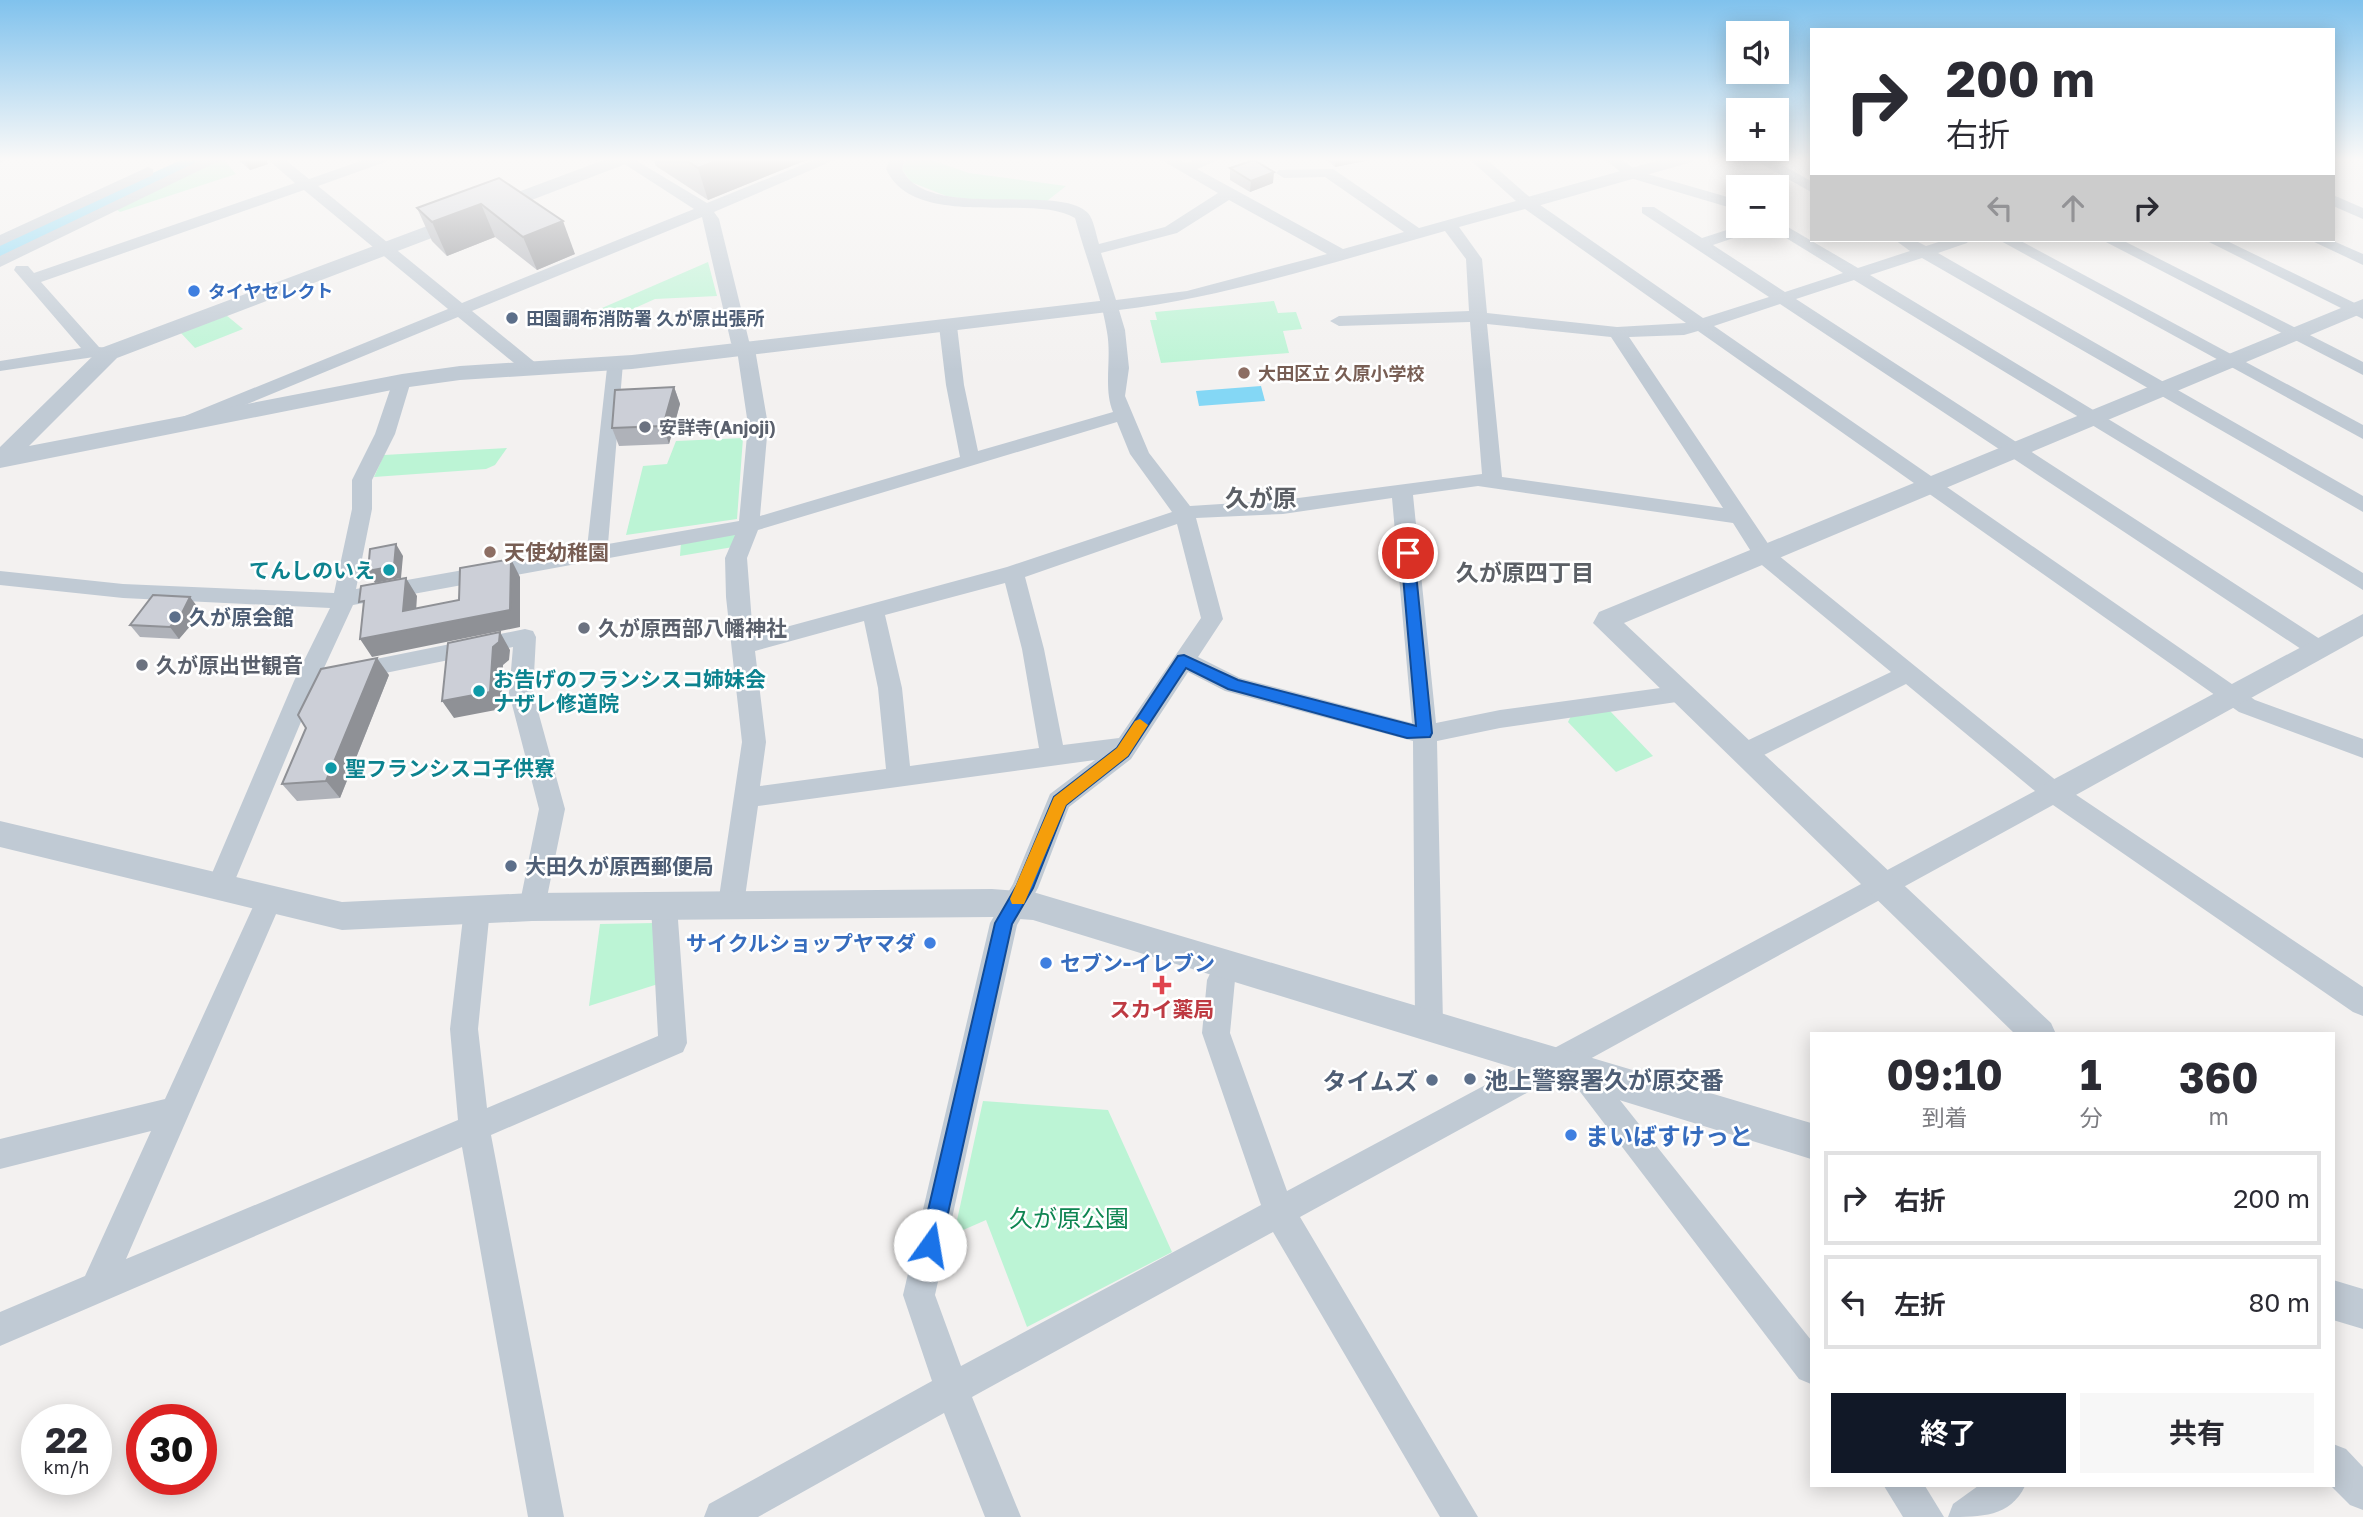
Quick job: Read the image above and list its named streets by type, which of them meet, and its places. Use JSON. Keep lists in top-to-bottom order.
{
  "districts": ["久が原", "久が原四丁目"],
  "parks": ["久が原公園"],
  "places": {
    "other": [
      "タイヤセレクト",
      "田園調布消防署 久が原出張所",
      "大田区立 久原小学校",
      "安詳寺(Anjoji)",
      "天使幼稚園",
      "てんしのいえ",
      "久が原会館",
      "久が原西部八幡神社",
      "久が原出世観音",
      "お告げのフランシスコ姉妹会 ナザレ修道院",
      "聖フランシスコ子供寮",
      "大田久が原西郵便局",
      "サイクルショップヤマダ",
      "セブン-イレブン",
      "池上警察署久が原交番",
      "タイムズ",
      "まいばすけっと"
    ],
    "health": ["スカイ薬局"]
  },
  "page": {
    "map_buttons": ["+", "−"],
    "turn": ["200 m", "右折"],
    "eta": [
      "09:10",
      "到着",
      "1",
      "分",
      "360",
      "m"
    ],
    "list": [
      {
        "name": "右折",
        "value": "200 m"
      },
      {
        "name": "左折",
        "value": "80 m"
      }
    ],
    "buttons": ["終了", "共有"],
    "speed": "22 km/h",
    "limit": "30"
  }
}
